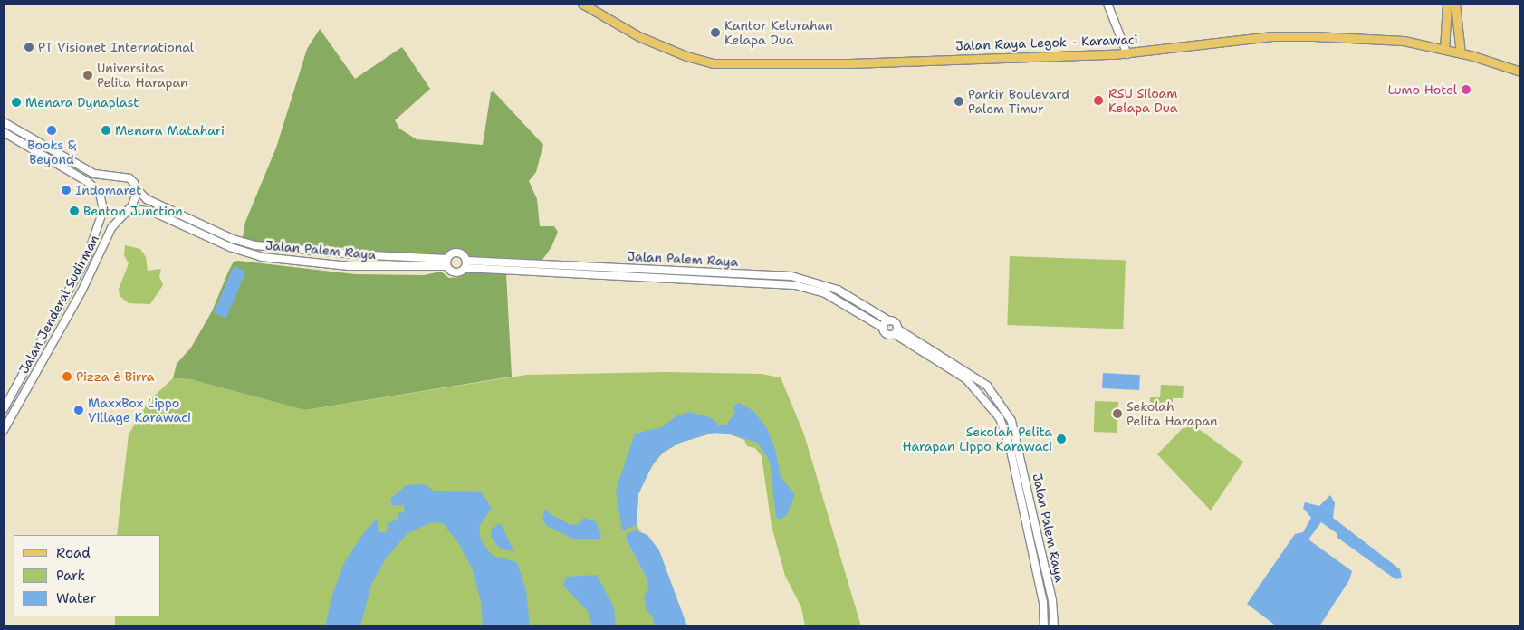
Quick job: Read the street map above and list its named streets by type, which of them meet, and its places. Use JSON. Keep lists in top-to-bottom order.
{
  "streets": {
    "main road": ["Jalan Raya Legok - Karawaci"],
    "street": ["Jalan Palem Raya", "Jalan Jenderal Sudirman"]
  },
  "crossings": [
    ["Jalan Palem Raya", "Jalan Jenderal Sudirman"]
  ],
  "places": [
    "Kantor Kelurahan Kelapa Dua",
    "PT Visionet International",
    "Universitas Pelita Harapan",
    "Lumo Hotel",
    "RSU Siloam Kelapa Dua",
    "Parkir Boulevard Palem Timur",
    "Menara Dynaplast",
    "Books & Beyond",
    "Menara Matahari",
    "Indomaret",
    "Benton Junction",
    "Pizza ė Birra",
    "MaxxBox Lippo Village Karawaci",
    "Sekolah Pelita Harapan",
    "Sekolah Pelita Harapan Lippo Karawaci"
  ],
  "legend": ["Road", "Park", "Water"]
}
